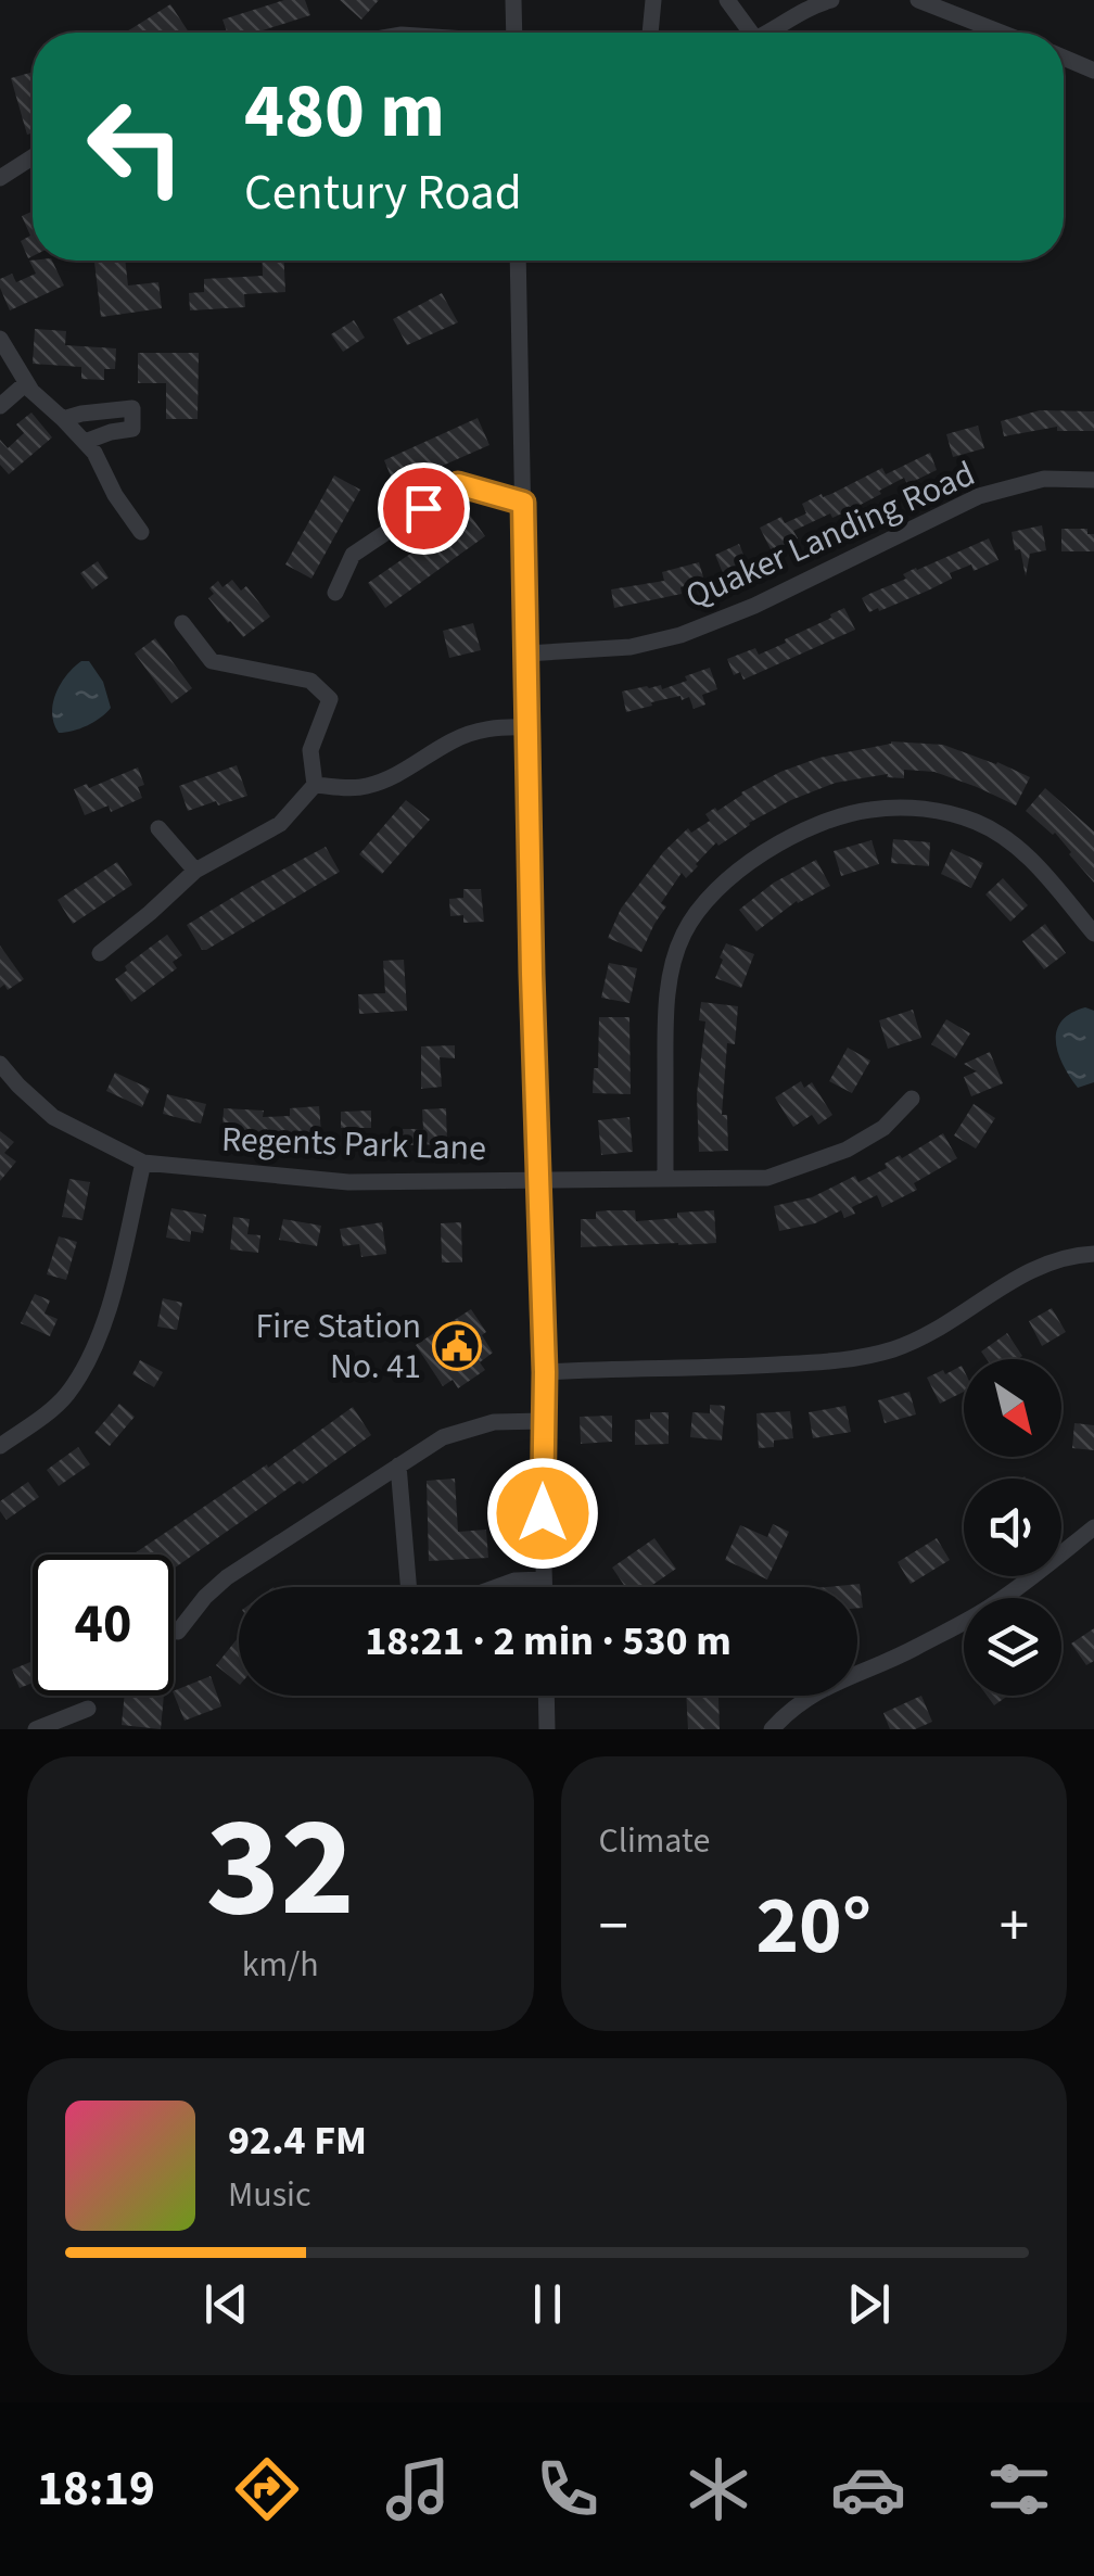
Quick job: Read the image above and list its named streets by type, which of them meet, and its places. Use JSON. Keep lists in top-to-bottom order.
{
  "streets": {
    "street": ["Quaker Landing Road", "Regents Park Lane"]
  },
  "places": {
    "public building": ["Fire Station No. 41"]
  },
  "north": "bottom right",
  "page": {
    "turn": ["480 m", "Century Road"],
    "limit": "40",
    "trip": "18:21 · 2 min · 530 m",
    "tile": [
      ["32", "km/h"],
      "Climate"
    ],
    "heat": ["−", "20°", "+"],
    "song": ["92.4 FM", "Music"],
    "tabs": "18:19"
  }
}
